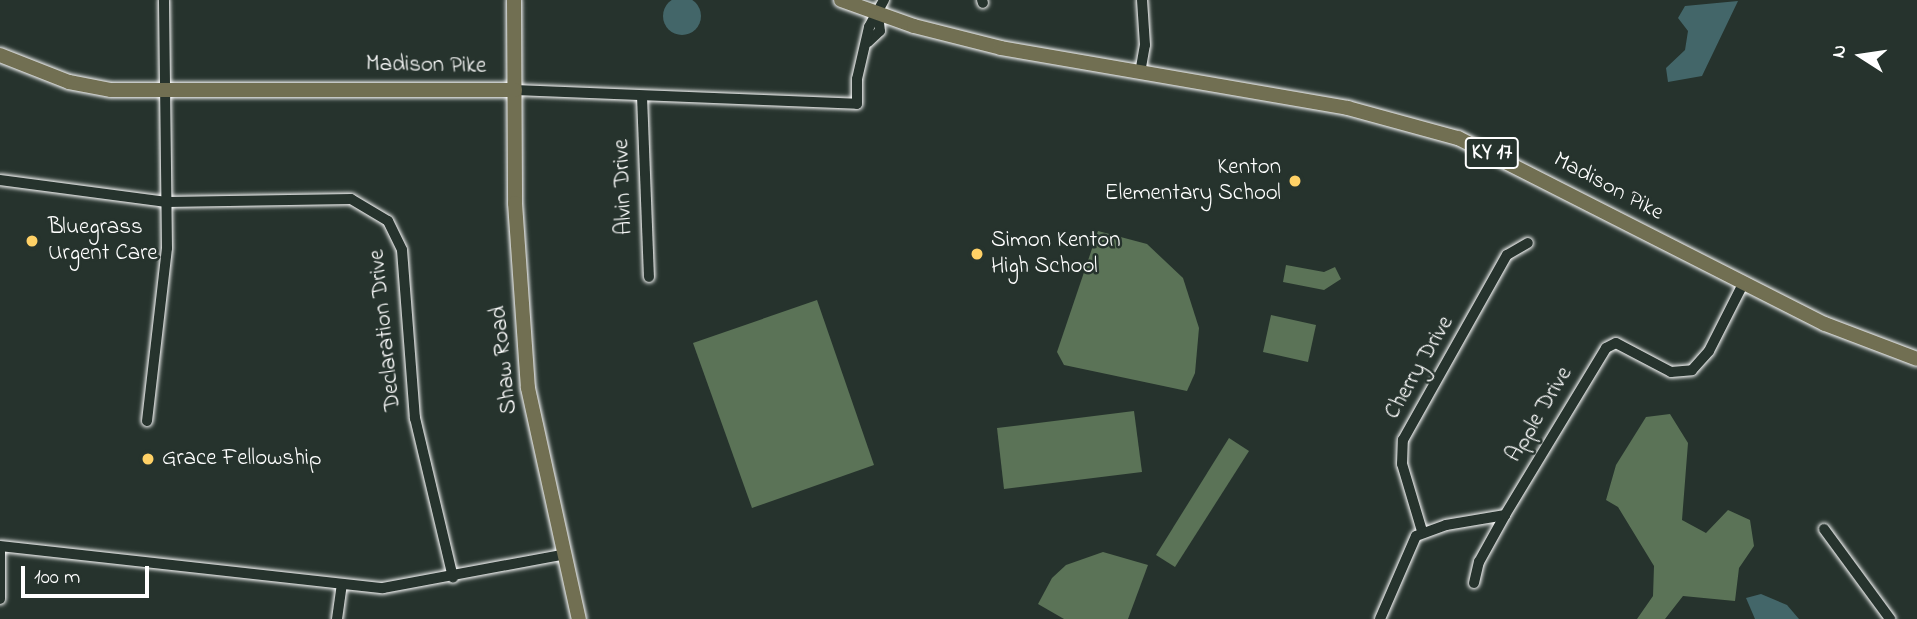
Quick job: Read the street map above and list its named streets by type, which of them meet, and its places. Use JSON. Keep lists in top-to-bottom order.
{
  "streets": {
    "main road": ["Madison Pike", "KY 17", "Shaw Road"],
    "street": [
      "Alvin Drive",
      "Declaration Drive",
      "Cherry Drive",
      "Apple Drive"
    ]
  },
  "crossings": [
    ["Madison Pike", "KY 17"],
    ["Madison Pike", "Alvin Drive"],
    ["Madison Pike", "Shaw Road"],
    ["Madison Pike", "Apple Drive"]
  ],
  "places": [
    "Kenton Elementary School",
    "Bluegrass Urgent Care",
    "Simon Kenton High School",
    "Grace Fellowship"
  ],
  "scale_bar": "100 m",
  "north": "left"
}
